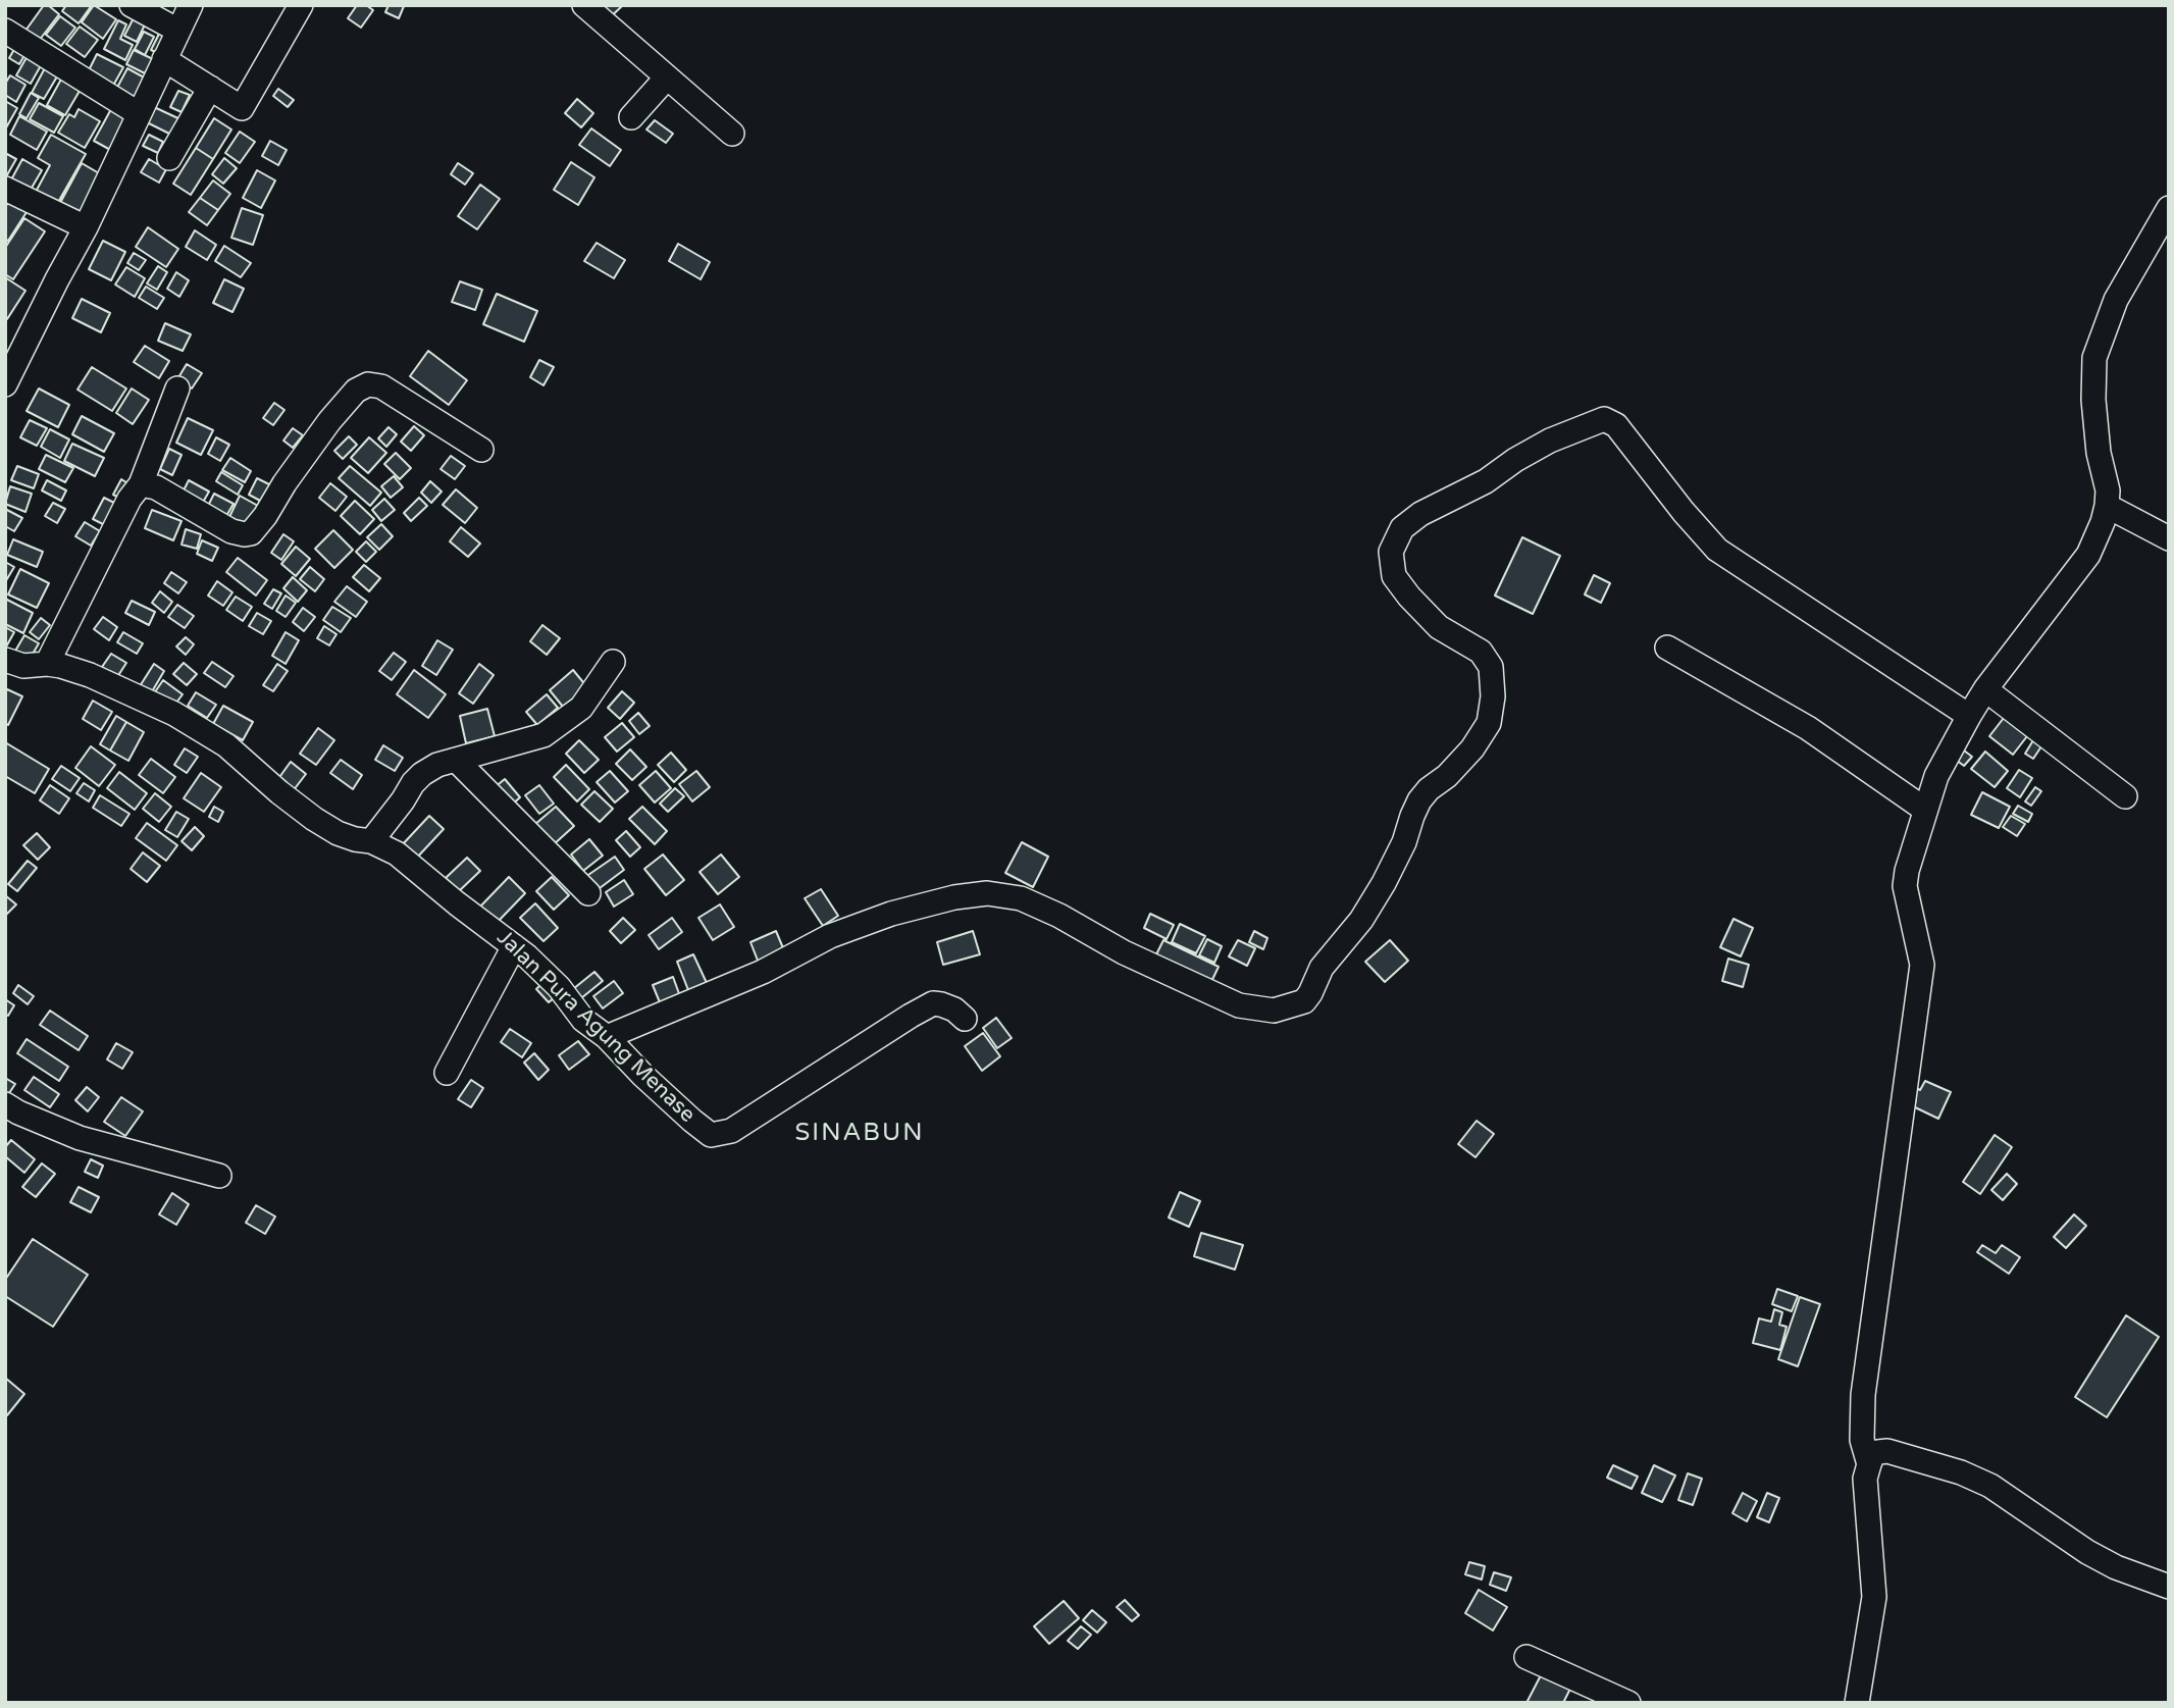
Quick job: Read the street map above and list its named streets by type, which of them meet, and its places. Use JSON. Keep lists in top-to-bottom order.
{
  "streets": {
    "street": ["Jalan Pura Agung Menase"]
  },
  "districts": ["SINABUN"]
}
